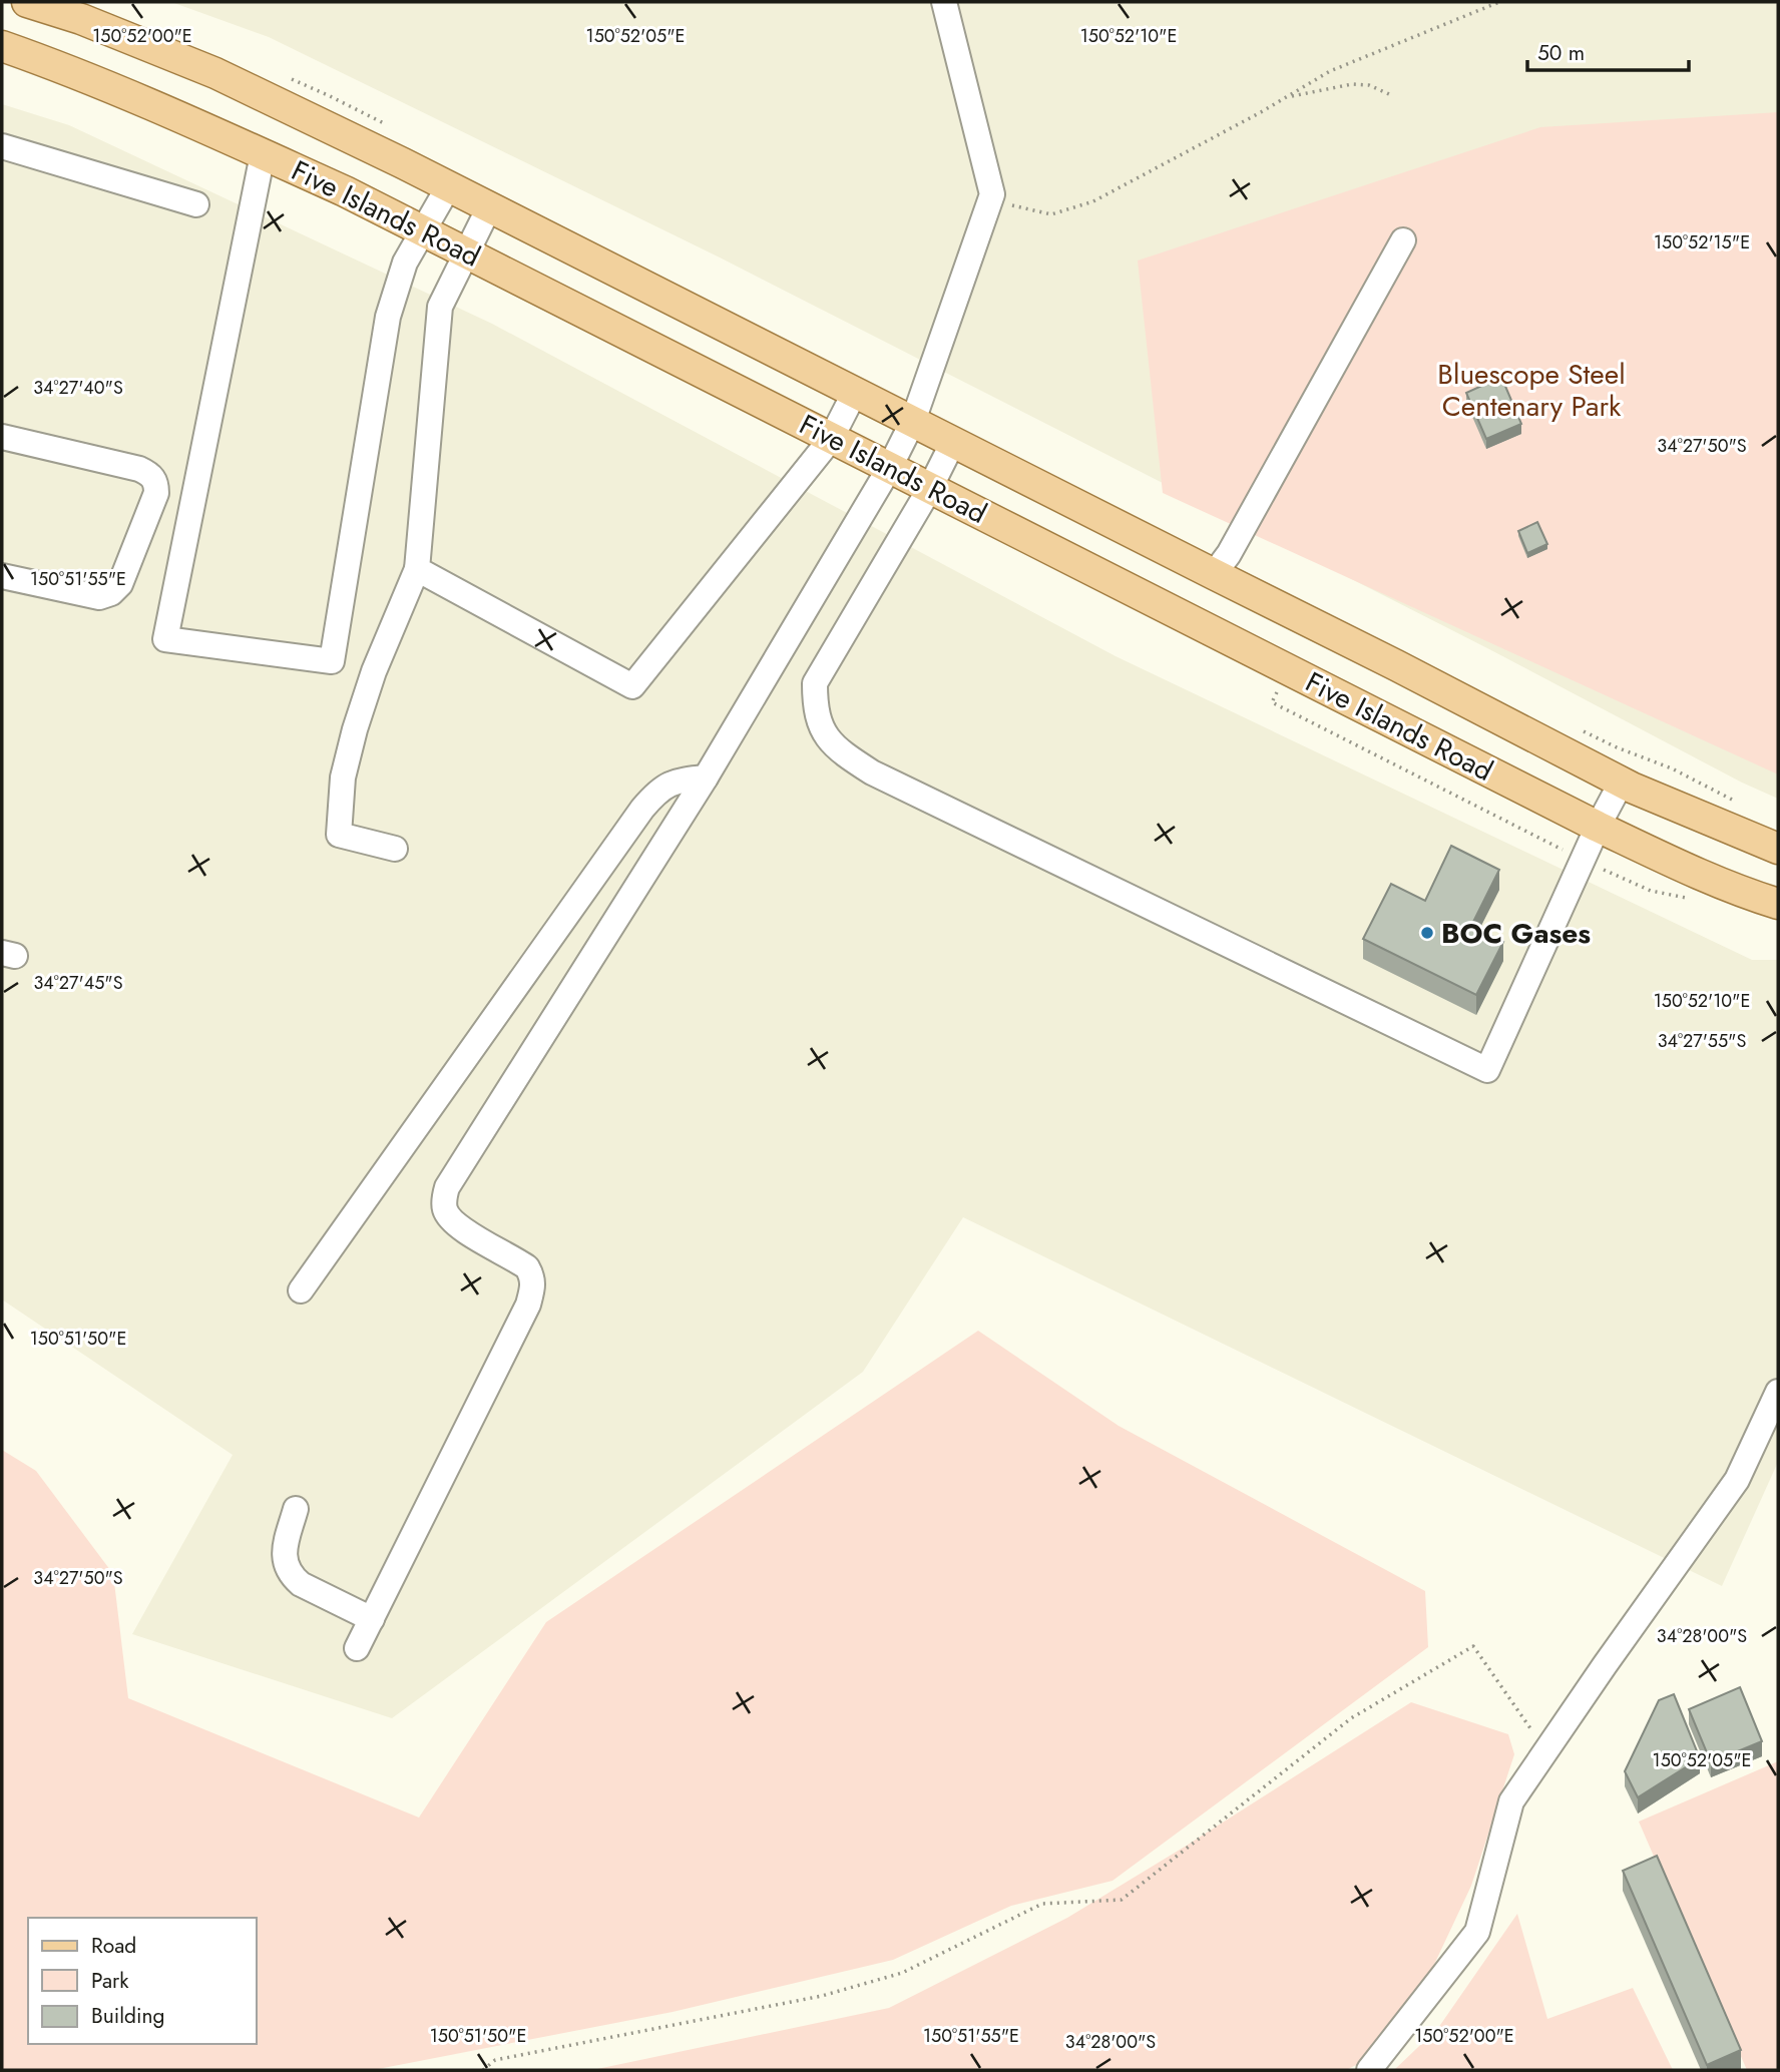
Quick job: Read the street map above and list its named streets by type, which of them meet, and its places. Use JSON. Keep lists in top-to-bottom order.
{
  "streets": {
    "main road": ["Five Islands Road"]
  },
  "parks": ["Bluescope Steel Centenary Park"],
  "places": ["BOC Gases"],
  "legend": ["Road", "Park", "Building"],
  "scale_bar": "50 m",
  "coordinates": [
    "150°52'10\"E",
    "150°52'00\"E",
    "150°52'05\"E",
    "150°52'15\"E",
    "34°27'40\"S",
    "34°27'50\"S",
    "150°51'55\"E",
    "34°27'45\"S",
    "34°27'55\"S",
    "150°51'50\"E",
    "34°28'00\"S"
  ]
}
